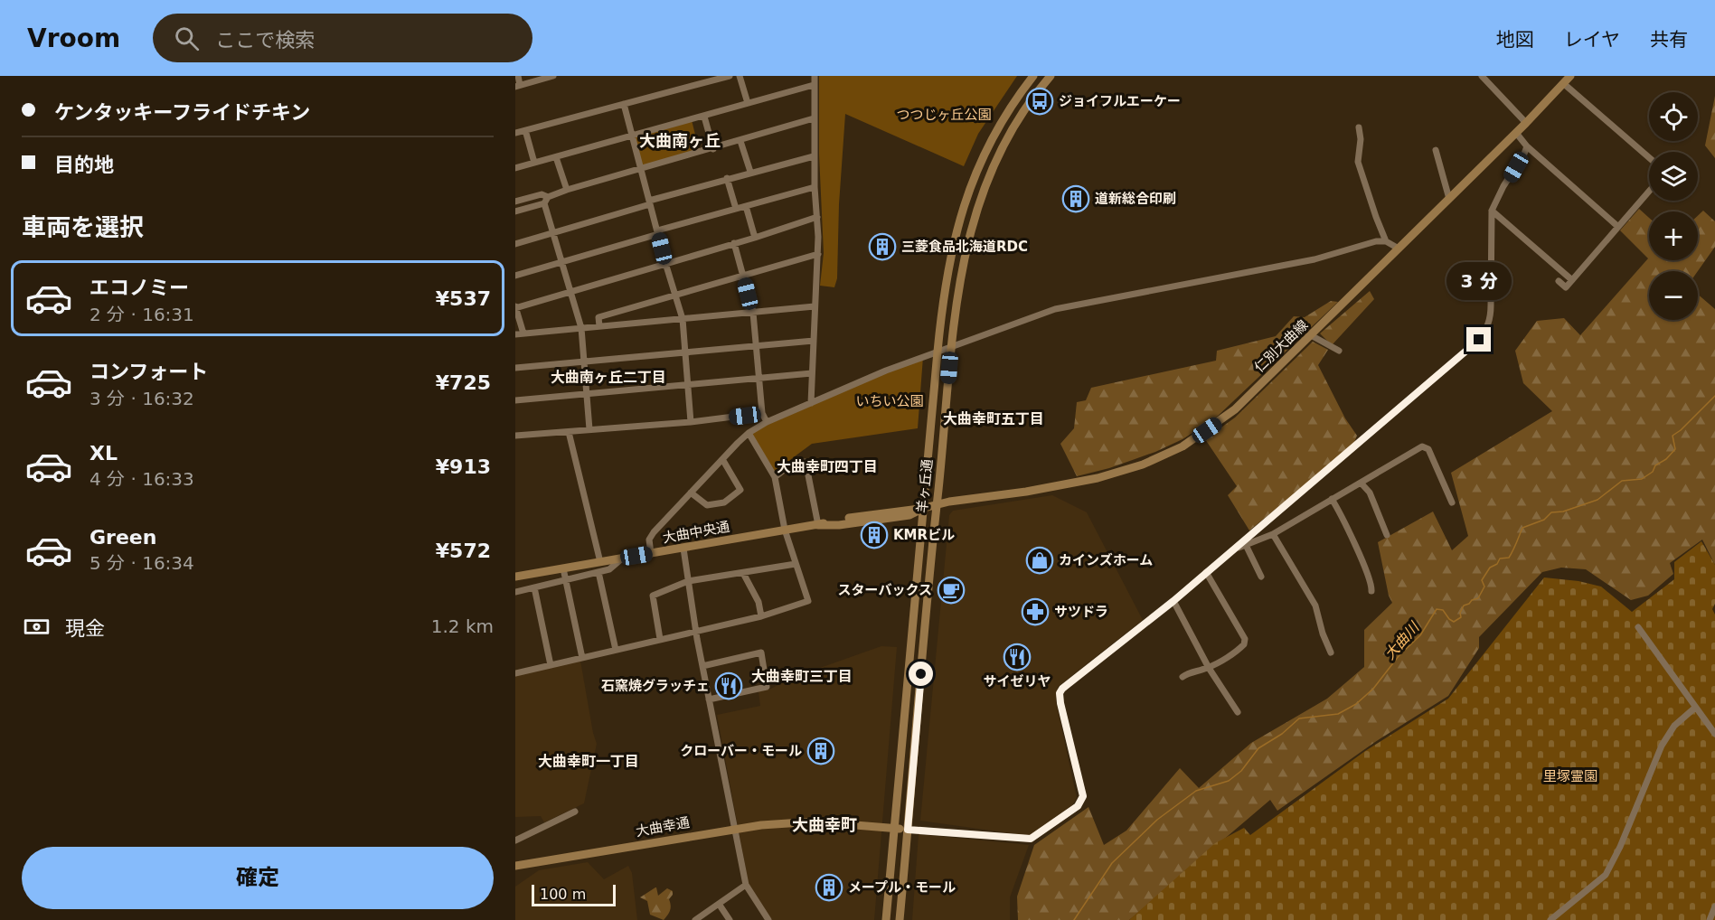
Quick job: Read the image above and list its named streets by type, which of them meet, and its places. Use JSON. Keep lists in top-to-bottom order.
{
  "streets": {
    "main road": [
      "仁別大曲線",
      "羊ヶ丘通",
      "大曲中央通",
      "大曲幸通"
    ]
  },
  "crossings": [
    ["仁別大曲線", "羊ヶ丘通"],
    ["仁別大曲線", "大曲中央通"],
    ["羊ヶ丘通", "大曲中央通"],
    ["羊ヶ丘通", "大曲幸通"]
  ],
  "districts": [
    "大曲南ヶ丘",
    "大曲南ヶ丘二丁目",
    "大曲幸町五丁目",
    "大曲幸町四丁目",
    "大曲幸町三丁目",
    "大曲幸町一丁目",
    "大曲幸町"
  ],
  "water": ["大曲川"],
  "parks": ["つつじヶ丘公園", "いちい公園", "里塚霊園"],
  "places": {
    "bus stop": ["ジョイフルエーケー"],
    "building": [
      "道新総合印刷",
      "三菱食品北海道RDC",
      "KMRビル",
      "クローバー・モール",
      "メープル・モール"
    ],
    "shop": ["カインズホーム"],
    "cafe": ["スターバックス"],
    "pharmacy": ["サツドラ"],
    "restaurant": ["サイゼリヤ", "石窯焼グラッチェ"]
  },
  "scale_bar": "100 m",
  "page": {
    "header": "Vroom",
    "search": "ここで検索",
    "nav": ["地図", "レイヤ", "共有"],
    "banner": ["ケンタッキーフライドチキン", "目的地"],
    "map_buttons": ["+", "−"],
    "heading": "車両を選択",
    "list": [
      {
        "name": "エコノミー",
        "note": "2 分 · 16:31",
        "value": "¥537"
      },
      {
        "name": "コンフォート",
        "note": "3 分 · 16:32",
        "value": "¥725"
      },
      {
        "name": "XL",
        "note": "4 分 · 16:33",
        "value": "¥913"
      },
      {
        "name": "Green",
        "note": "5 分 · 16:34",
        "value": "¥572"
      }
    ],
    "bubble": "3 分",
    "pay": ["現金", "1.2 km"],
    "buttons": "確定",
    "scale": "100 m"
  }
}
